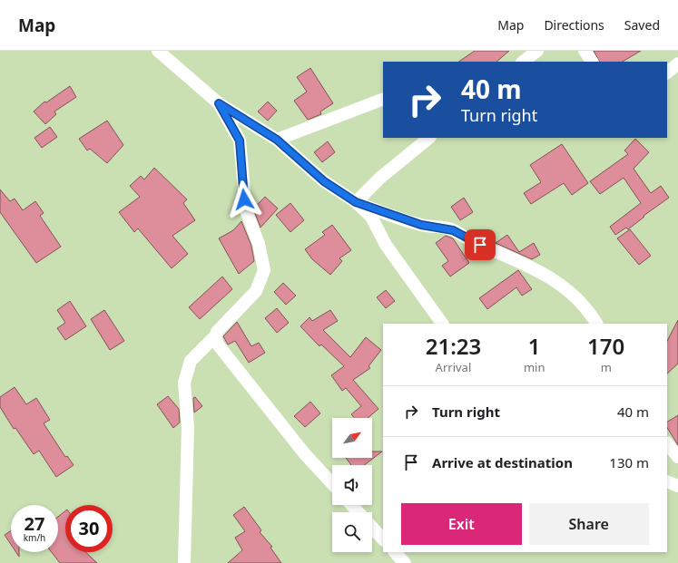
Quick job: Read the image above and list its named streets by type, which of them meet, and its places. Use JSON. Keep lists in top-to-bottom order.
{
  "north": "top right",
  "page": {
    "header": "Map",
    "nav": ["Map", "Directions", "Saved"],
    "turn": ["40 m", "Turn right"],
    "eta": [
      "21:23",
      "Arrival",
      "1",
      "min",
      "170",
      "m"
    ],
    "list": [
      {
        "name": "Turn right",
        "value": "40 m"
      },
      {
        "name": "Arrive at destination",
        "value": "130 m"
      }
    ],
    "buttons": ["Exit", "Share"],
    "speed": "27 km/h",
    "limit": "30"
  }
}
